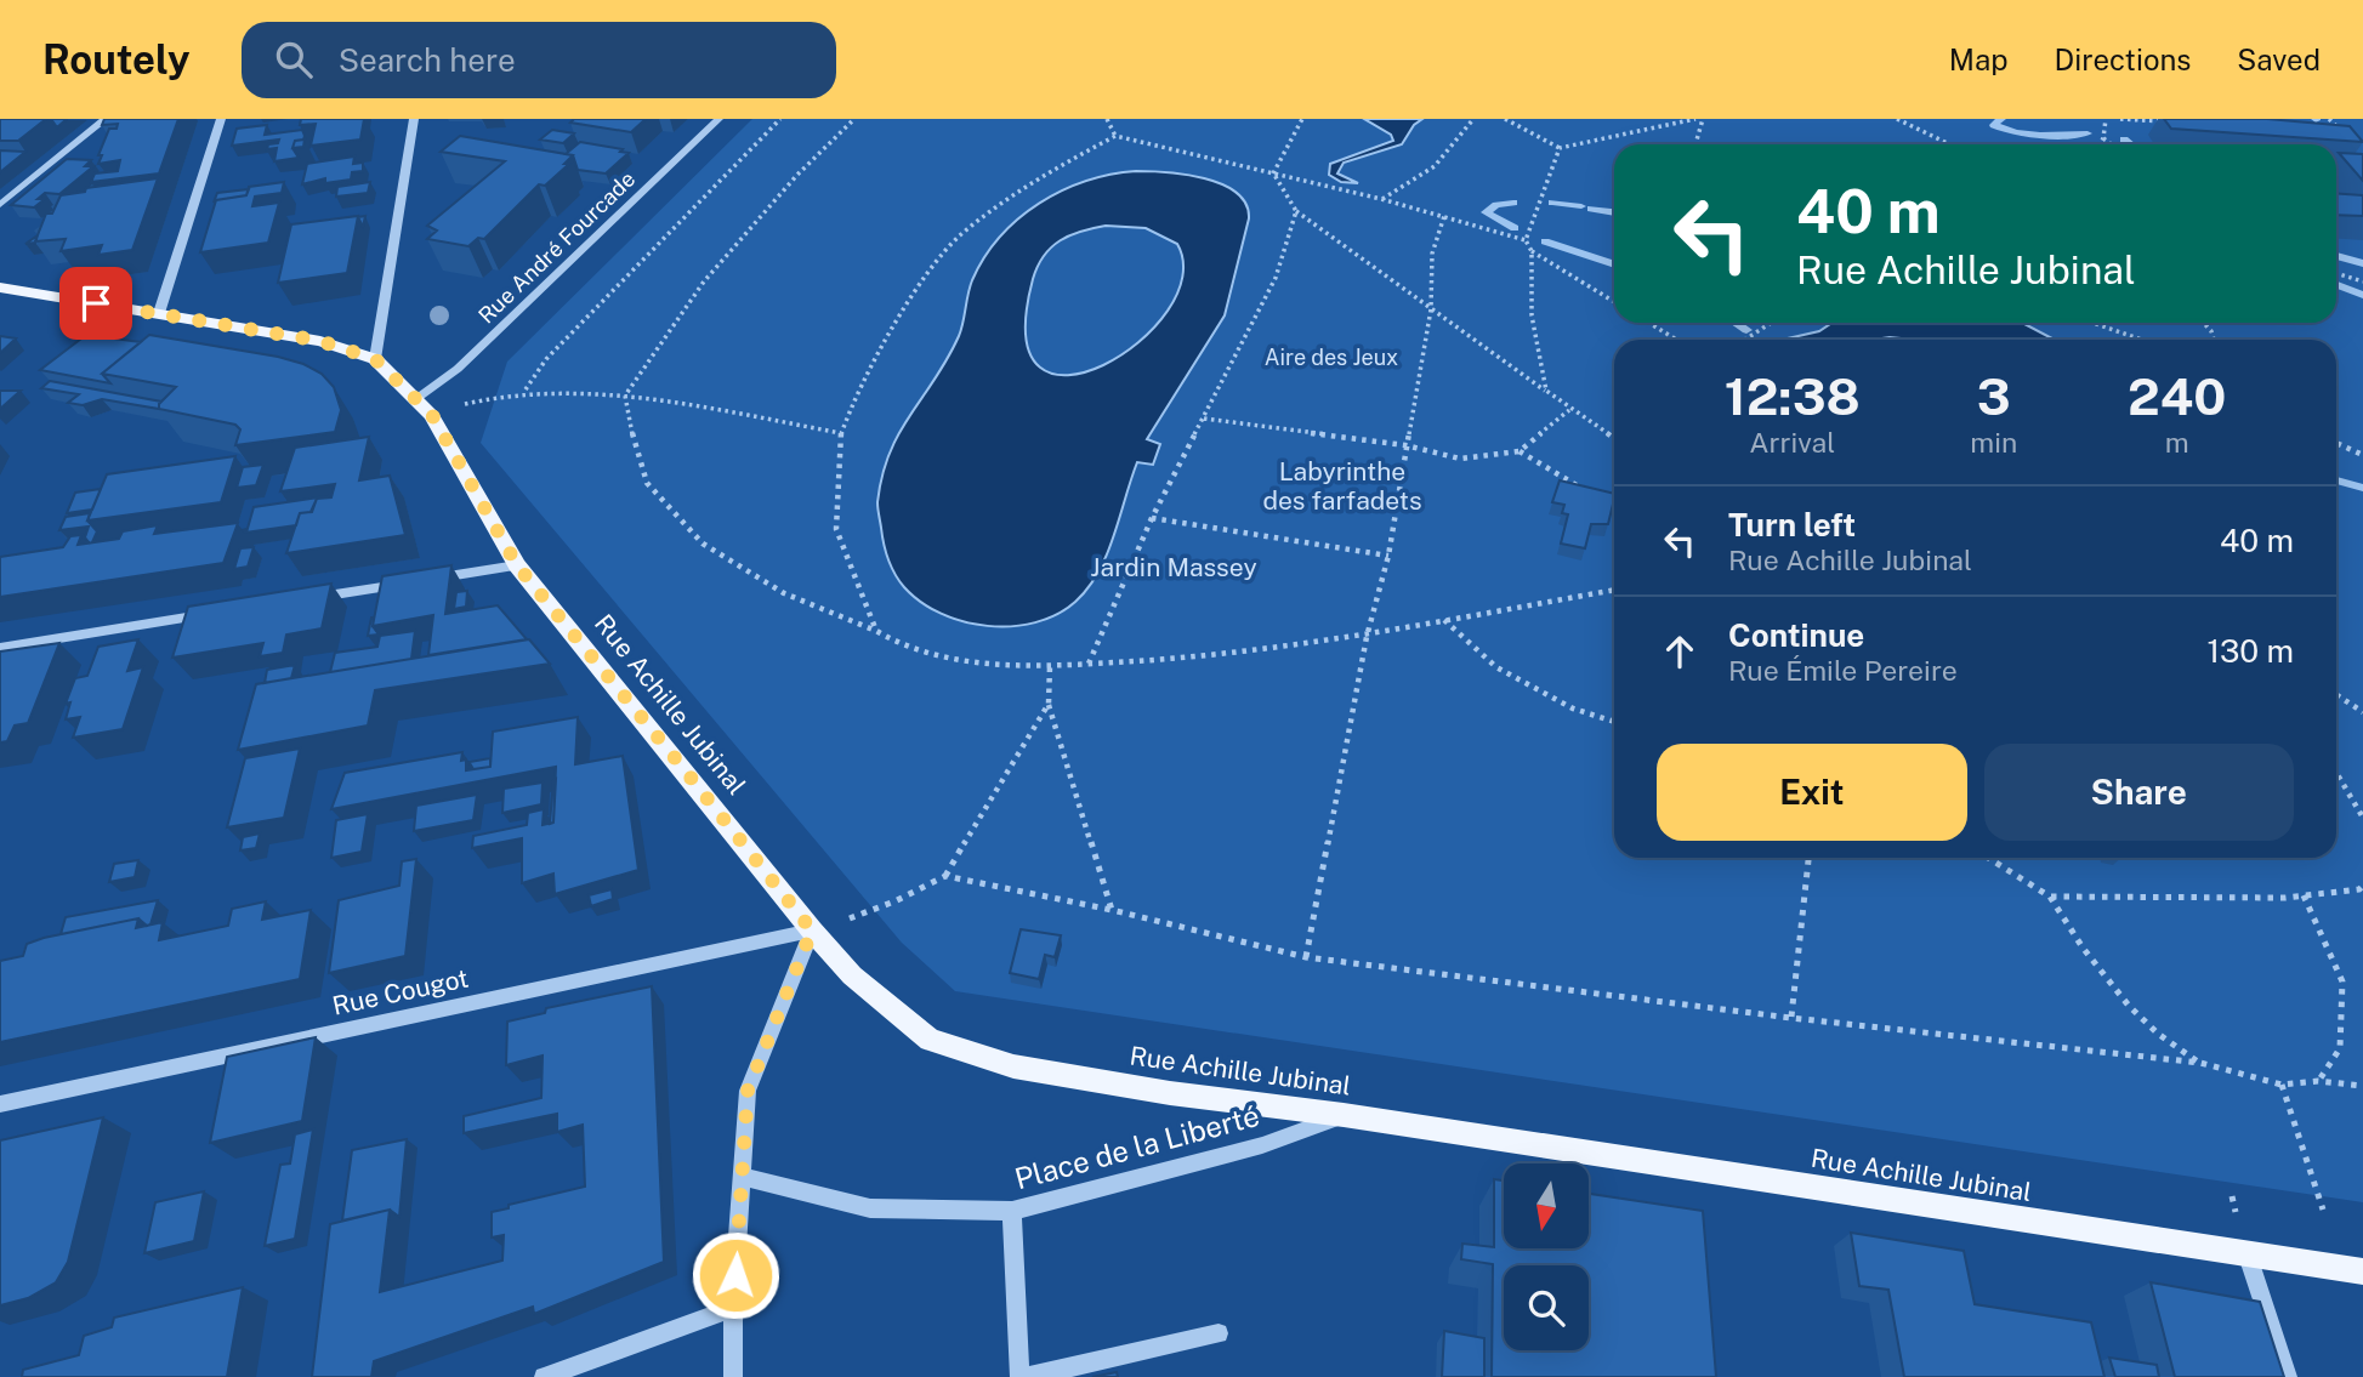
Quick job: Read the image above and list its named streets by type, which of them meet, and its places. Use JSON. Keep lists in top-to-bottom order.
{
  "streets": {
    "main road": ["Rue Achille Jubinal"],
    "street": ["Rue André Fourcade", "Rue Cougot", "Place de la Liberté"]
  },
  "crossings": [
    ["Rue André Fourcade", "Rue Achille Jubinal"],
    ["Rue Achille Jubinal", "Rue Cougot"],
    ["Rue Achille Jubinal", "Place de la Liberté"]
  ],
  "parks": ["Aire des Jeux", "Labyrinthe des farfadets", "Jardin Massey"],
  "north": "bottom",
  "page": {
    "header": "Routely",
    "search": "Search here",
    "nav": ["Map", "Directions", "Saved"],
    "turn": ["40 m", "Rue Achille Jubinal"],
    "eta": [
      "12:38",
      "Arrival",
      "3",
      "min",
      "240",
      "m"
    ],
    "list": [
      {
        "name": "Turn left",
        "note": "Rue Achille Jubinal",
        "value": "40 m"
      },
      {
        "name": "Continue",
        "note": "Rue Émile Pereire",
        "value": "130 m"
      }
    ],
    "buttons": ["Exit", "Share"]
  }
}
